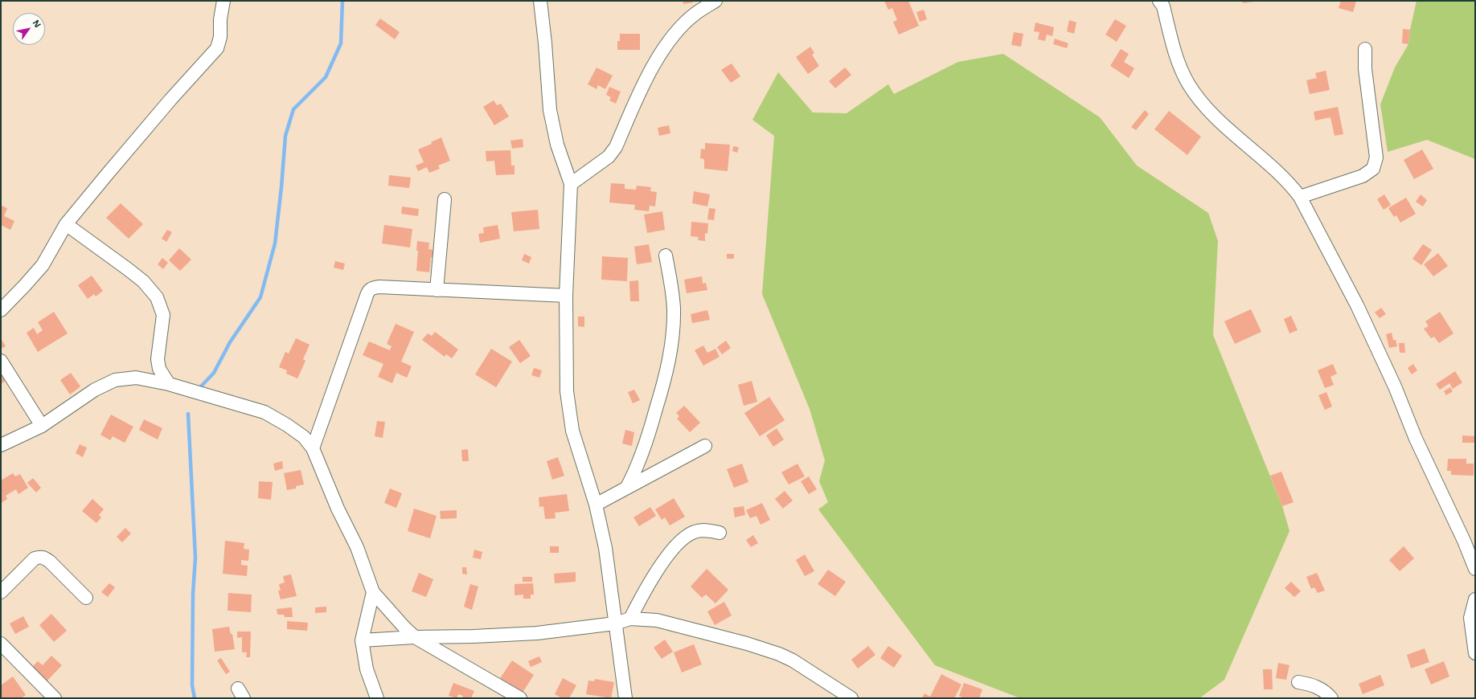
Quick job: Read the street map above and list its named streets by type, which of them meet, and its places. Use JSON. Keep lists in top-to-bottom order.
{
  "north": "top right"
}
